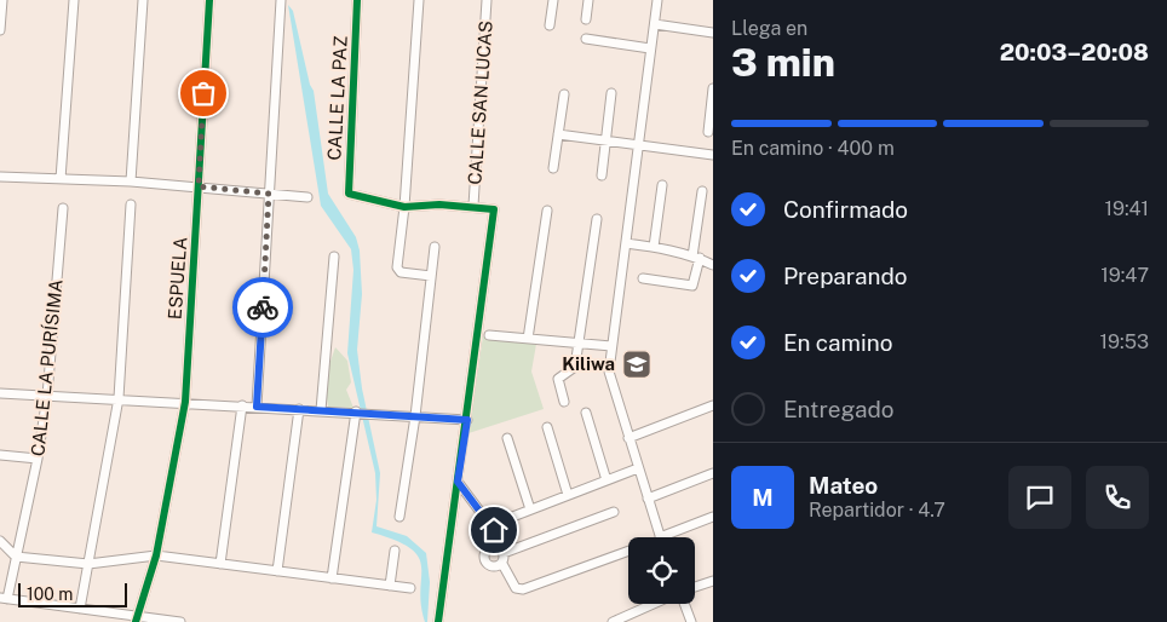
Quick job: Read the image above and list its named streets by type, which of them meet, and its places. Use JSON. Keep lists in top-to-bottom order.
{
  "streets": {
    "street": [
      "CALLE LA PAZ",
      "CALLE SAN LUCAS",
      "ESPUELA",
      "CALLE LA PURÍSIMA"
    ]
  },
  "places": {
    "school or university": ["Kiliwa"]
  },
  "scale_bar": "100 m",
  "page": {
    "heading": ["3 min", "Llega en", "20:03–20:08"],
    "panel": ["Mateo", "Repartidor · 4.7"],
    "bar": "En camino · 400 m",
    "list": [
      ["Confirmado", "19:41"],
      ["Preparando", "19:47"],
      ["En camino", "19:53"],
      "Entregado"
    ],
    "round": "M",
    "scale": "100 m"
  }
}
